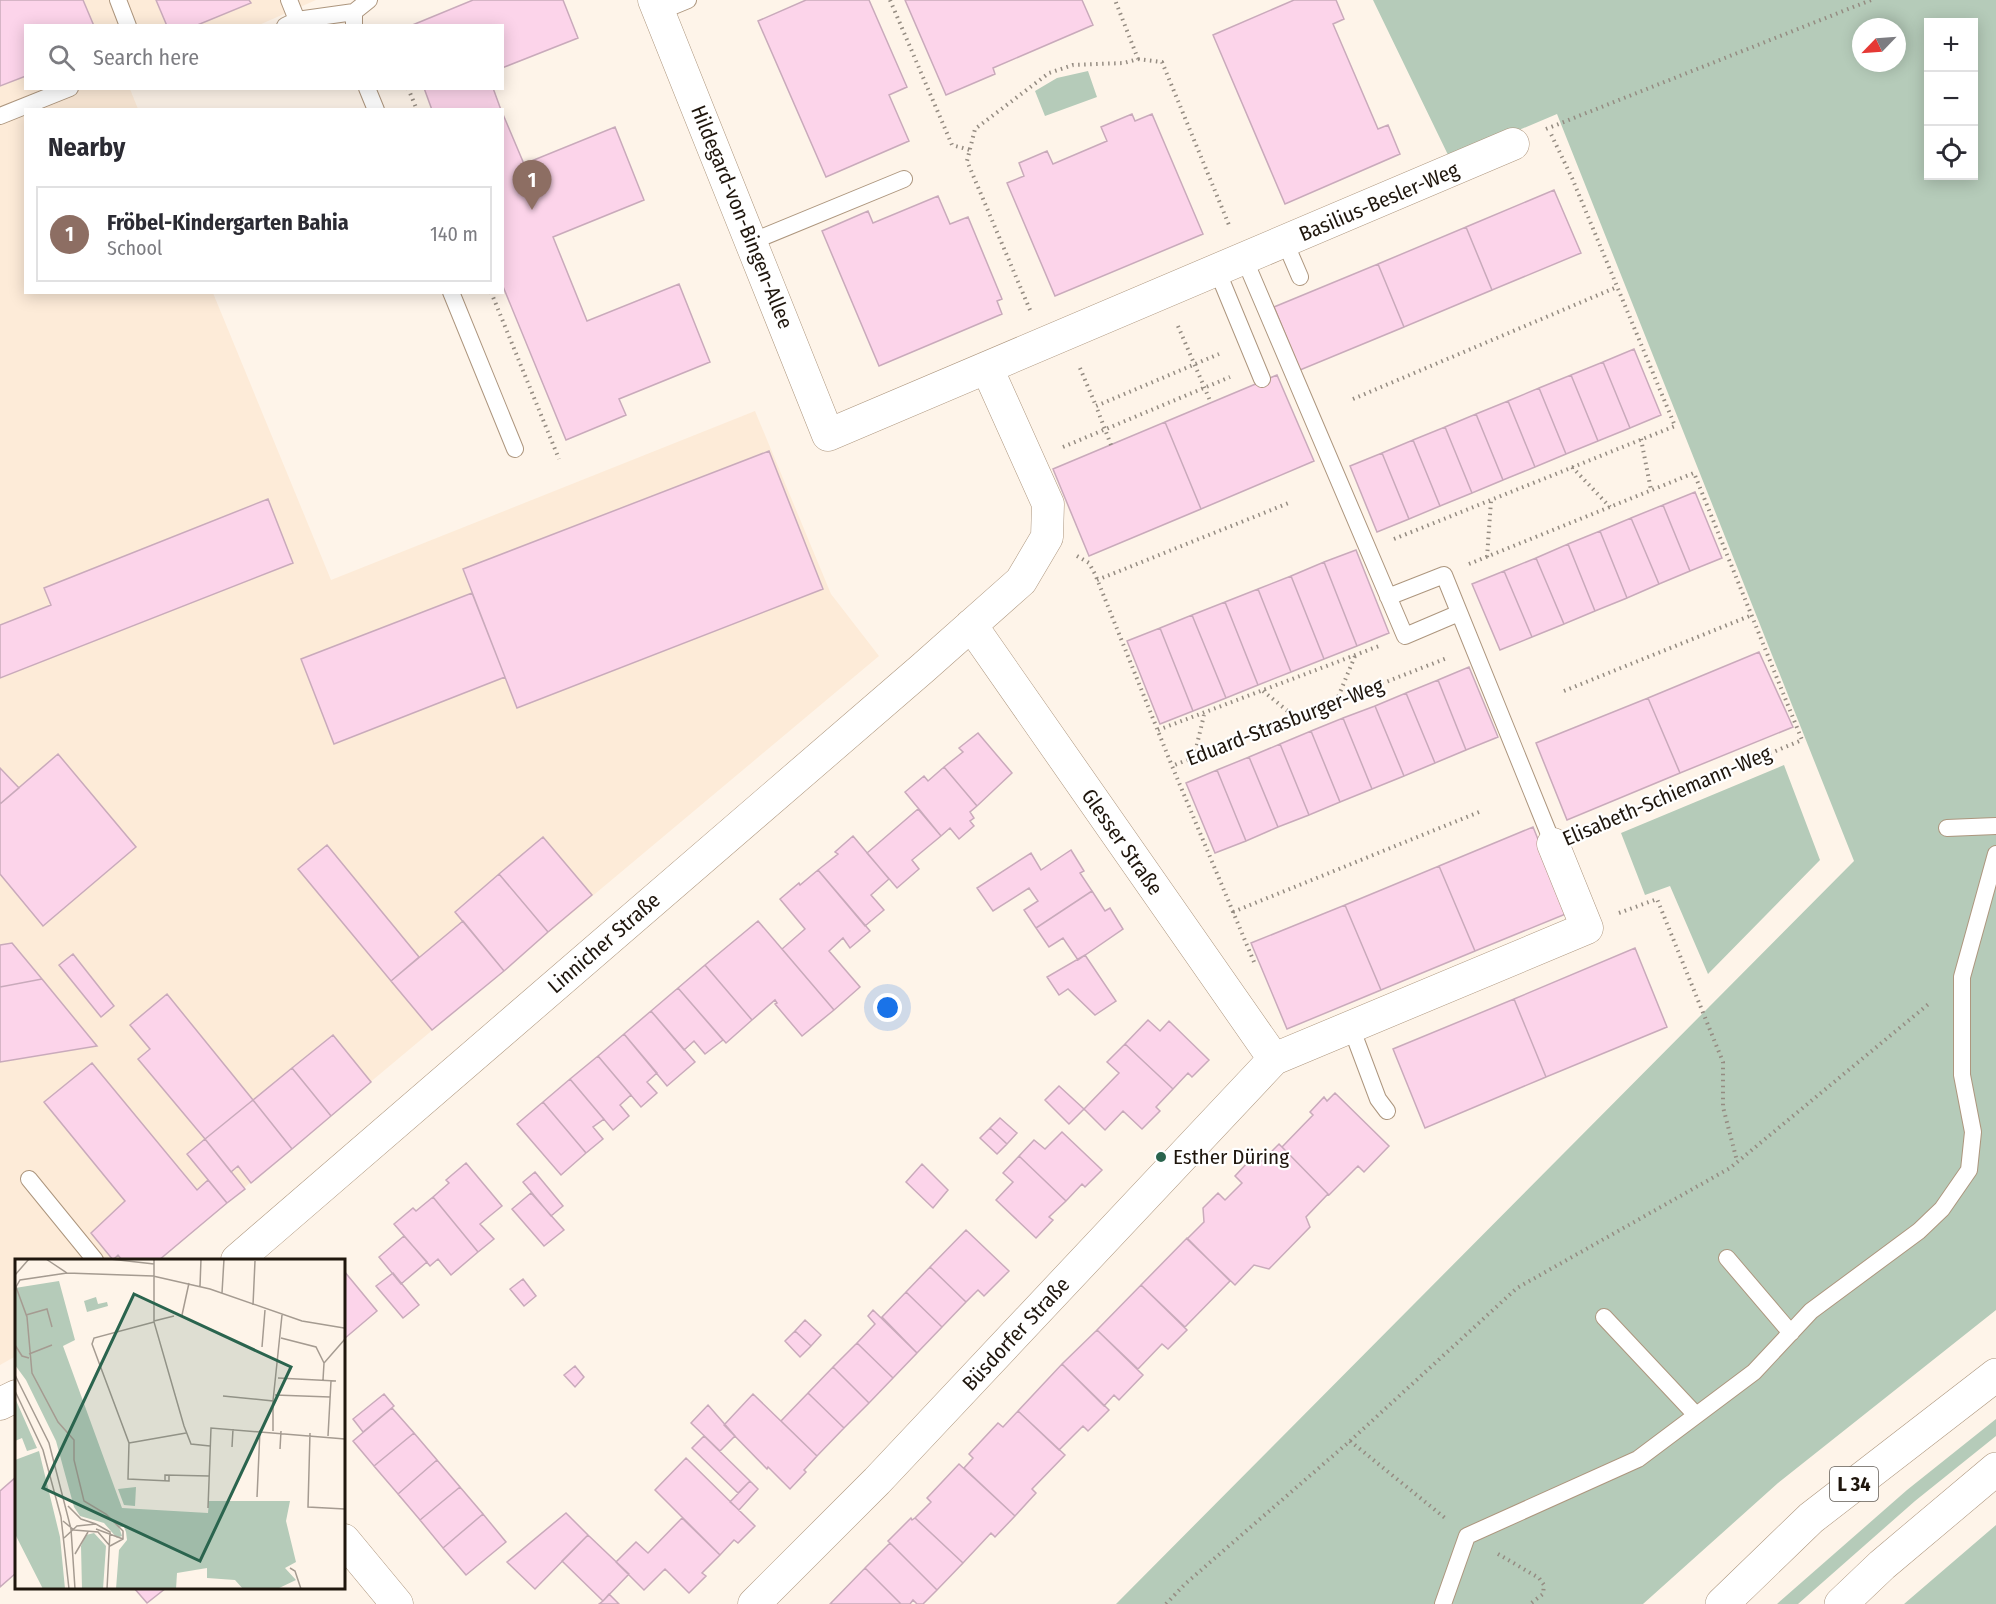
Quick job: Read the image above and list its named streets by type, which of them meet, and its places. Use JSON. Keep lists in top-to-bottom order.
{
  "streets": {
    "highway": ["L 34"],
    "street": [
      "Basilius-Besler-Weg",
      "Hildegard-von-Bingen-Allee",
      "Elisabeth-Schiemann-Weg",
      "Glesser Straße",
      "Linnicher Straße",
      "Büsdorfer Straße"
    ],
    "path": ["Eduard-Strasburger-Weg"]
  },
  "crossings": [
    ["Basilius-Besler-Weg", "Hildegard-von-Bingen-Allee"],
    ["Glesser Straße", "Linnicher Straße"],
    ["Glesser Straße", "Büsdorfer Straße"]
  ],
  "places": ["Esther Düring"],
  "north": "bottom left",
  "page": {
    "map_buttons": ["+", "−"],
    "search": "Search here",
    "heading": "Nearby",
    "pins": "1",
    "list": [
      {
        "mark": "1",
        "name": "Fröbel-Kindergarten Bahia",
        "note": "School",
        "value": "140 m"
      }
    ]
  }
}
